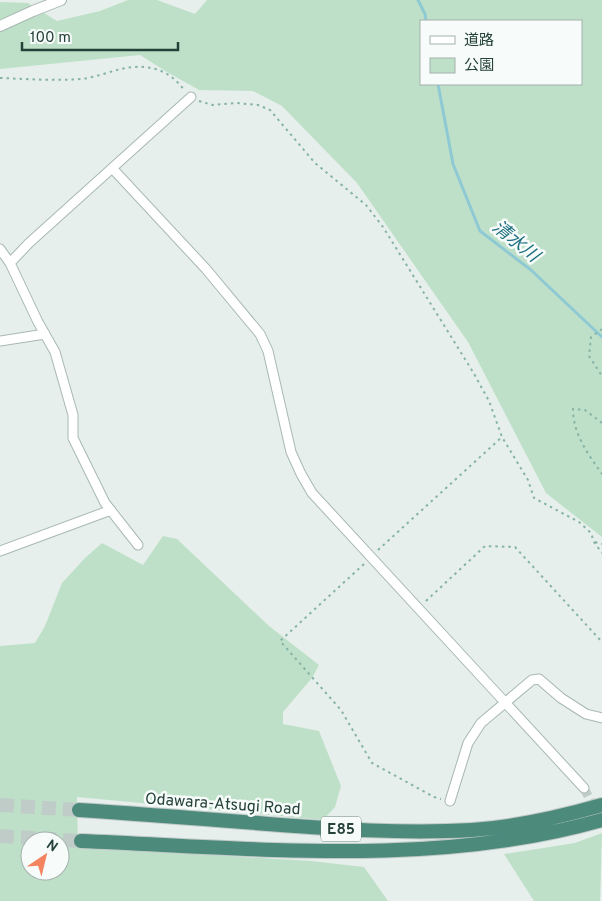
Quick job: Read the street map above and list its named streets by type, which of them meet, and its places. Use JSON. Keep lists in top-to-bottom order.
{
  "streets": {
    "highway": ["Odawara-Atsugi Road", "E85"]
  },
  "water": ["清水川"],
  "legend": ["道路", "公園"],
  "scale_bar": "100 m",
  "north": "top right"
}
